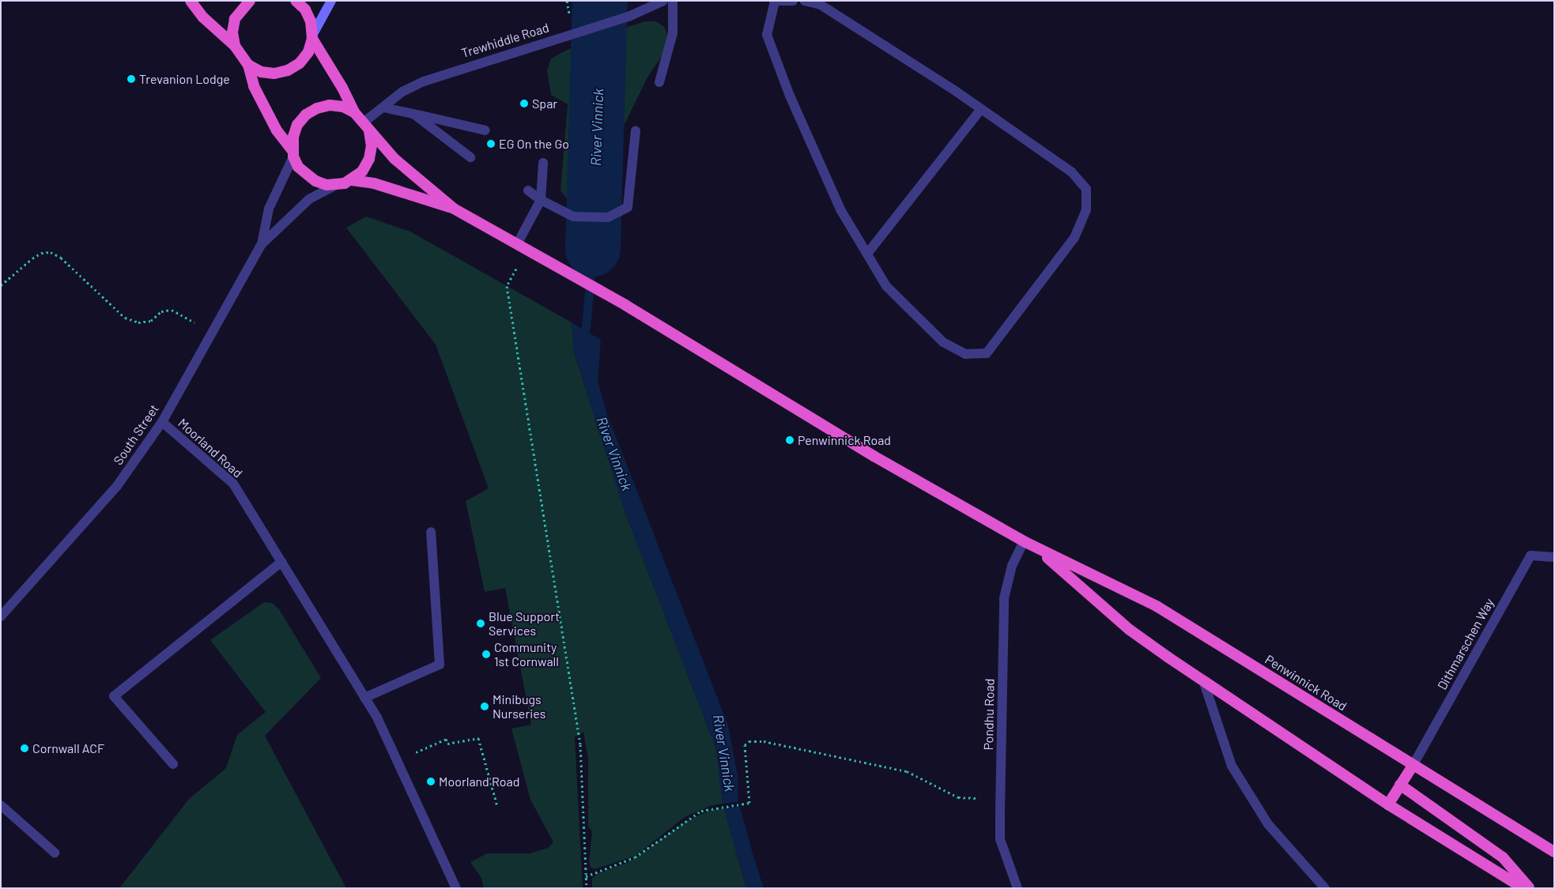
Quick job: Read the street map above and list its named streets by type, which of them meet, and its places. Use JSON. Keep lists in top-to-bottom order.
{
  "streets": {
    "highway": ["Penwinnick Road"],
    "street": [
      "Trewhiddle Road",
      "South Street",
      "Moorland Road",
      "Dithmarschen Way",
      "Pondhu Road"
    ]
  },
  "crossings": [
    ["Trewhiddle Road", "South Street"],
    ["South Street", "Moorland Road"],
    ["Dithmarschen Way", "Penwinnick Road"],
    ["Penwinnick Road", "Pondhu Road"]
  ],
  "water": ["River Vinnick"],
  "places": [
    "Trevanion Lodge",
    "Spar",
    "EG On the Go",
    "Penwinnick Road",
    "Blue Support Services",
    "Community 1st Cornwall",
    "Minibugs Nurseries",
    "Cornwall ACF",
    "Moorland Road"
  ]
}
